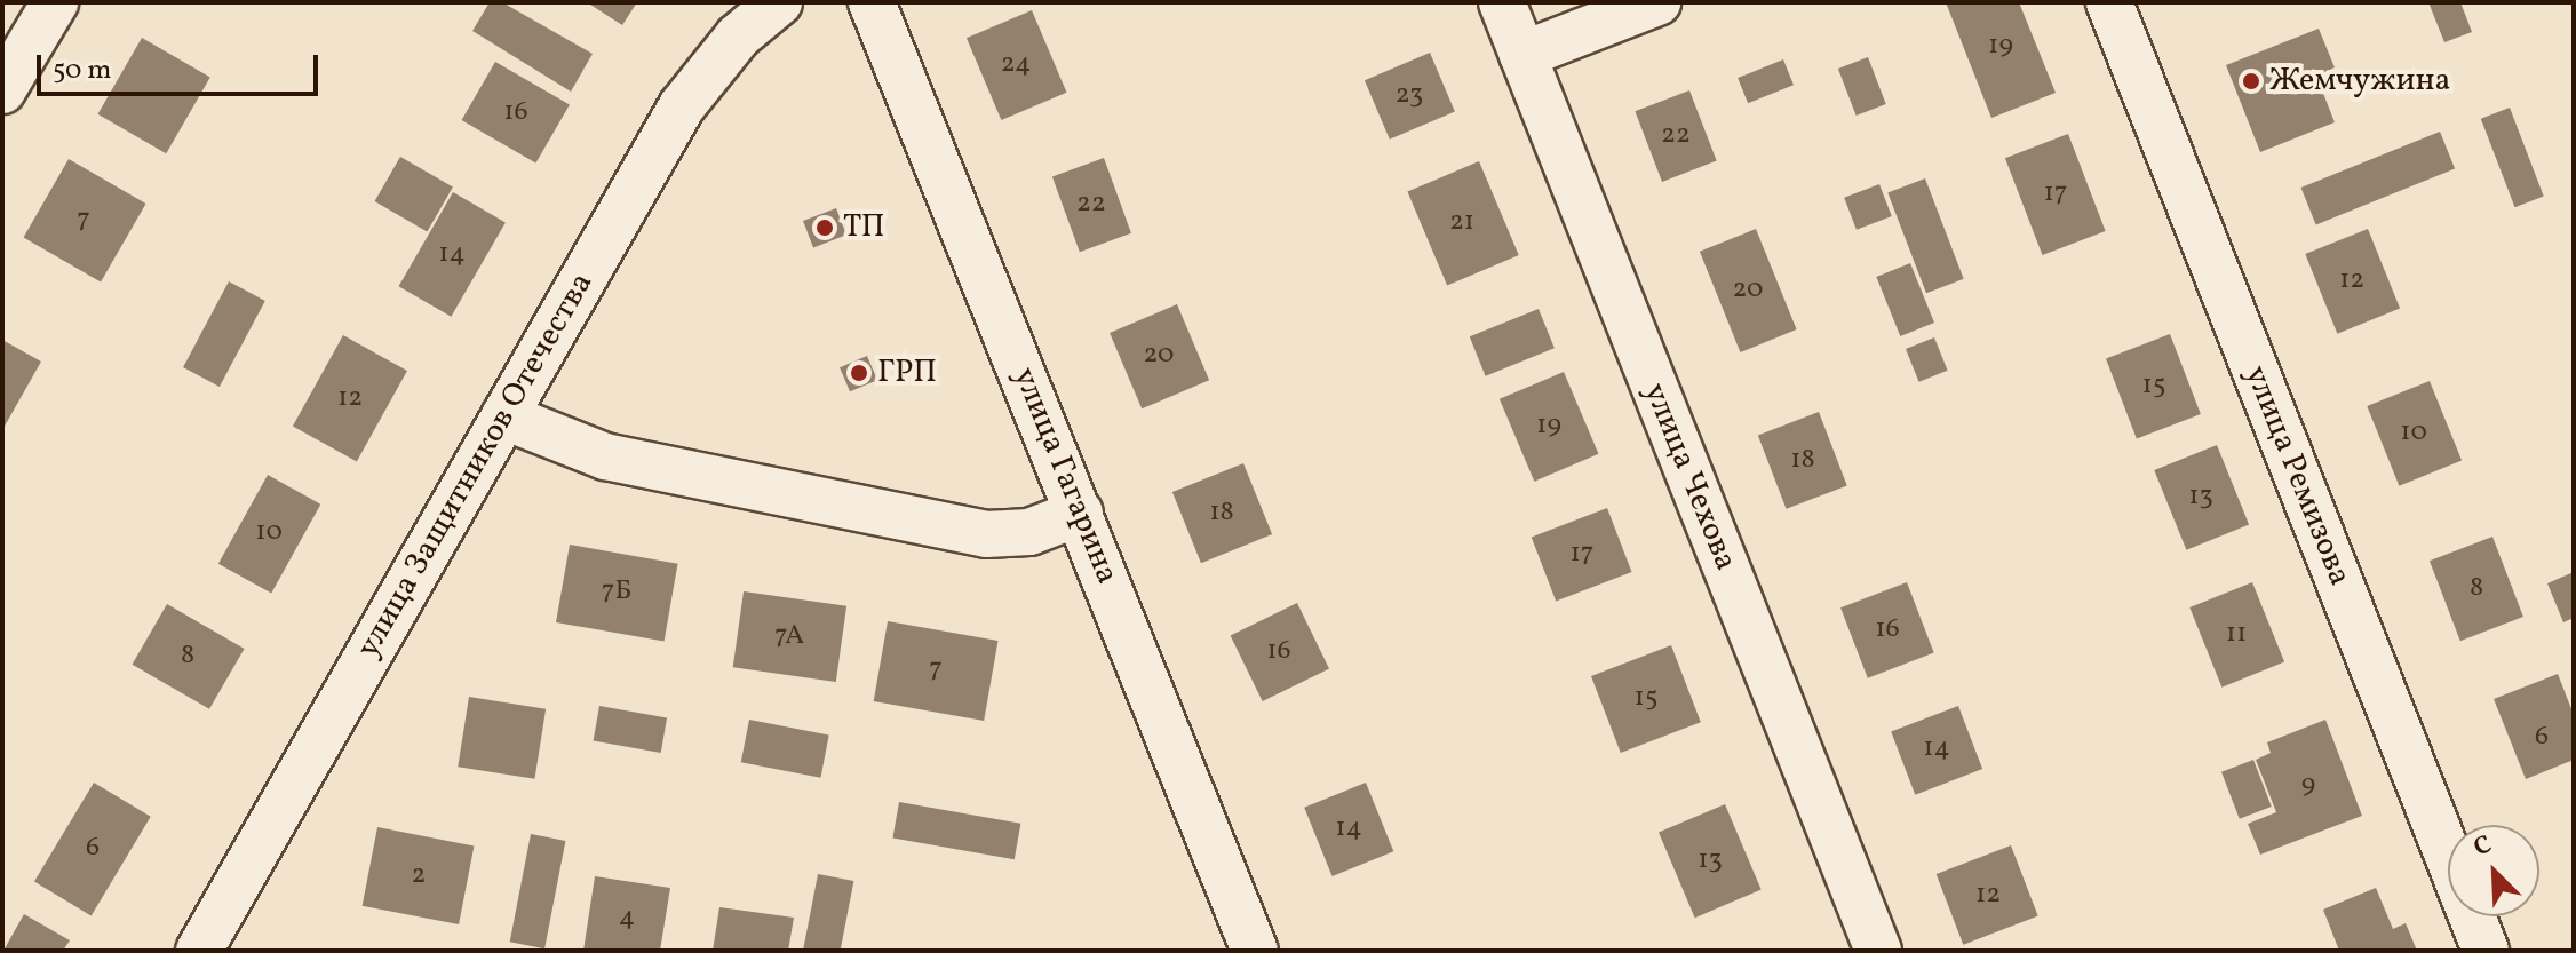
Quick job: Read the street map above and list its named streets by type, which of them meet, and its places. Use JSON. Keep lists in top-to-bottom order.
{
  "streets": {
    "street": [
      "улица Защитников Отечества",
      "улица Гагарина",
      "улица Ремизова",
      "улица Чехова"
    ]
  },
  "places": ["Жемчужина", "ТП", "ГРП"],
  "house_numbers": [
    "19",
    "24",
    "23",
    "16",
    "22",
    "17",
    "22",
    "7",
    "21",
    "14",
    "12",
    "20",
    "20",
    "15",
    "12",
    "19",
    "10",
    "18",
    "13",
    "18",
    "10",
    "17",
    "8",
    "7Б",
    "16",
    "11",
    "7А",
    "16",
    "8",
    "7",
    "15",
    "6",
    "14",
    "9",
    "14",
    "6",
    "13",
    "2",
    "12",
    "4"
  ],
  "scale_bar": "50 m",
  "north": "top left"
}
